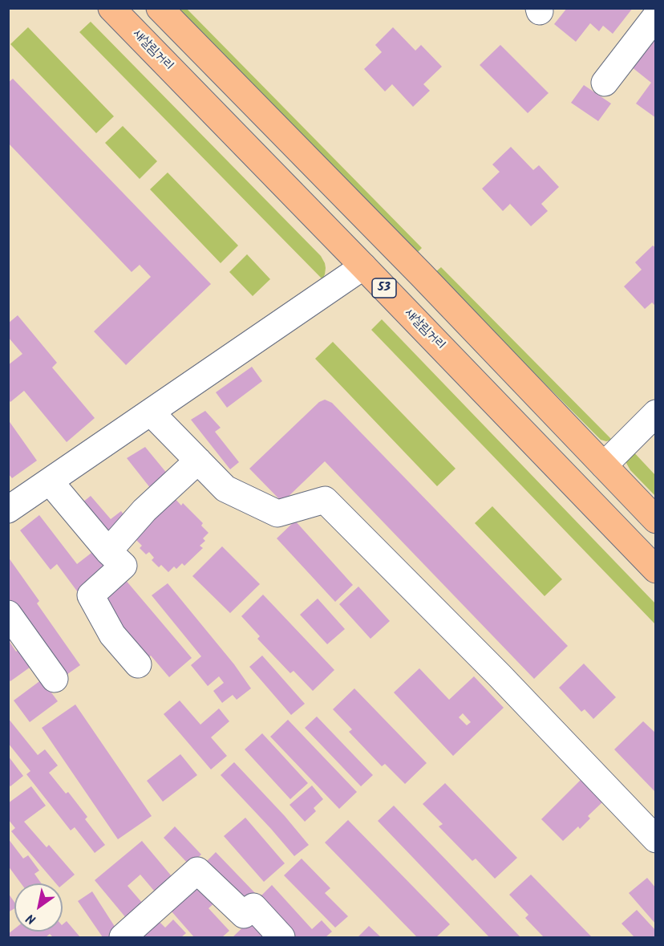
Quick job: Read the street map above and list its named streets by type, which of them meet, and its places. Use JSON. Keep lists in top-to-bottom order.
{
  "streets": {
    "main road": ["새살림거리", "53"]
  },
  "north": "bottom left"
}
